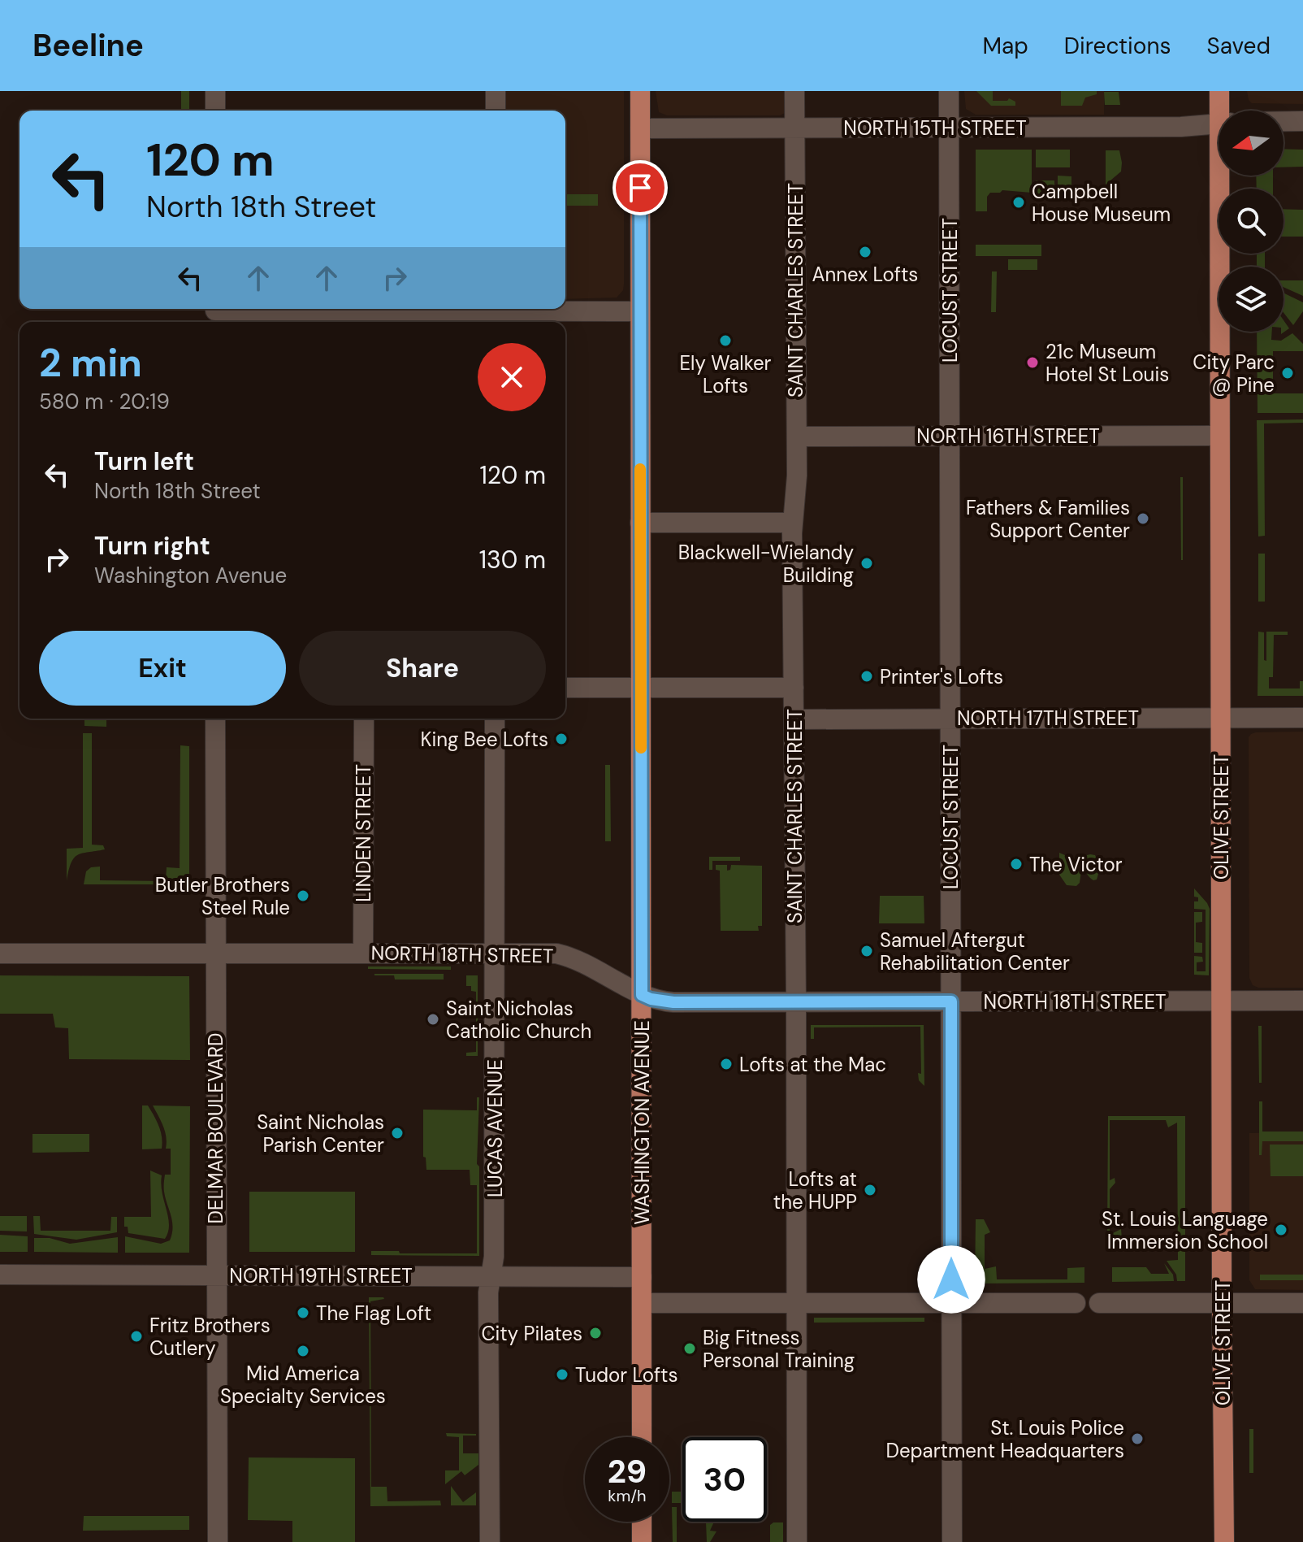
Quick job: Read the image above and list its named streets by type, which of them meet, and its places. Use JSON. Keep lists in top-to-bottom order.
{
  "streets": {
    "main road": ["OLIVE STREET", "WASHINGTON AVENUE"],
    "street": [
      "NORTH 15TH STREET",
      "SAINT CHARLES STREET",
      "LOCUST STREET",
      "NORTH 16TH STREET",
      "NORTH 17TH STREET",
      "LINDEN STREET",
      "NORTH 18TH STREET",
      "DELMAR BOULEVARD",
      "LUCAS AVENUE",
      "NORTH 19TH STREET"
    ]
  },
  "crossings": [
    ["NORTH 15TH STREET", "SAINT CHARLES STREET"],
    ["NORTH 15TH STREET", "LOCUST STREET"],
    ["NORTH 15TH STREET", "WASHINGTON AVENUE"],
    ["SAINT CHARLES STREET", "NORTH 16TH STREET"],
    ["SAINT CHARLES STREET", "NORTH 17TH STREET"],
    ["SAINT CHARLES STREET", "NORTH 18TH STREET"],
    ["LOCUST STREET", "NORTH 16TH STREET"],
    ["LOCUST STREET", "NORTH 17TH STREET"],
    ["LOCUST STREET", "NORTH 18TH STREET"],
    ["NORTH 16TH STREET", "OLIVE STREET"],
    ["NORTH 17TH STREET", "OLIVE STREET"],
    ["OLIVE STREET", "NORTH 18TH STREET"],
    ["LINDEN STREET", "NORTH 18TH STREET"],
    ["NORTH 18TH STREET", "WASHINGTON AVENUE"],
    ["NORTH 18TH STREET", "DELMAR BOULEVARD"],
    ["NORTH 18TH STREET", "LUCAS AVENUE"],
    ["WASHINGTON AVENUE", "NORTH 19TH STREET"],
    ["DELMAR BOULEVARD", "NORTH 19TH STREET"],
    ["LUCAS AVENUE", "NORTH 19TH STREET"]
  ],
  "places": [
    "Campbell House Museum",
    "Annex Lofts",
    "Ely Walker Lofts",
    "21c Museum Hotel St Louis",
    "City Parc @ Pine",
    "Fathers & Families Support Center",
    "Blackwell-Wielandy Building",
    "Printer's Lofts",
    "King Bee Lofts",
    "The Victor",
    "Butler Brothers Steel Rule",
    "Samuel Aftergut Rehabilitation Center",
    "Saint Nicholas Catholic Church",
    "Lofts at the Mac",
    "Saint Nicholas Parish Center",
    "Lofts at the HUPP",
    "St. Louis Language Immersion School",
    "The Flag Loft",
    "City Pilates",
    "Fritz Brothers Cutlery",
    "Big Fitness Personal Training",
    "Mid America Specialty Services",
    "Tudor Lofts",
    "St. Louis Police Department Headquarters"
  ],
  "north": "left",
  "page": {
    "header": "Beeline",
    "nav": ["Map", "Directions", "Saved"],
    "turn": ["120 m", "North 18th Street"],
    "heading": ["2 min", "580 m · 20:19"],
    "list": [
      {
        "name": "Turn left",
        "note": "North 18th Street",
        "value": "120 m"
      },
      {
        "name": "Turn right",
        "note": "Washington Avenue",
        "value": "130 m"
      }
    ],
    "buttons": ["Exit", "Share"],
    "speed": "29 km/h",
    "limit": "30"
  }
}
